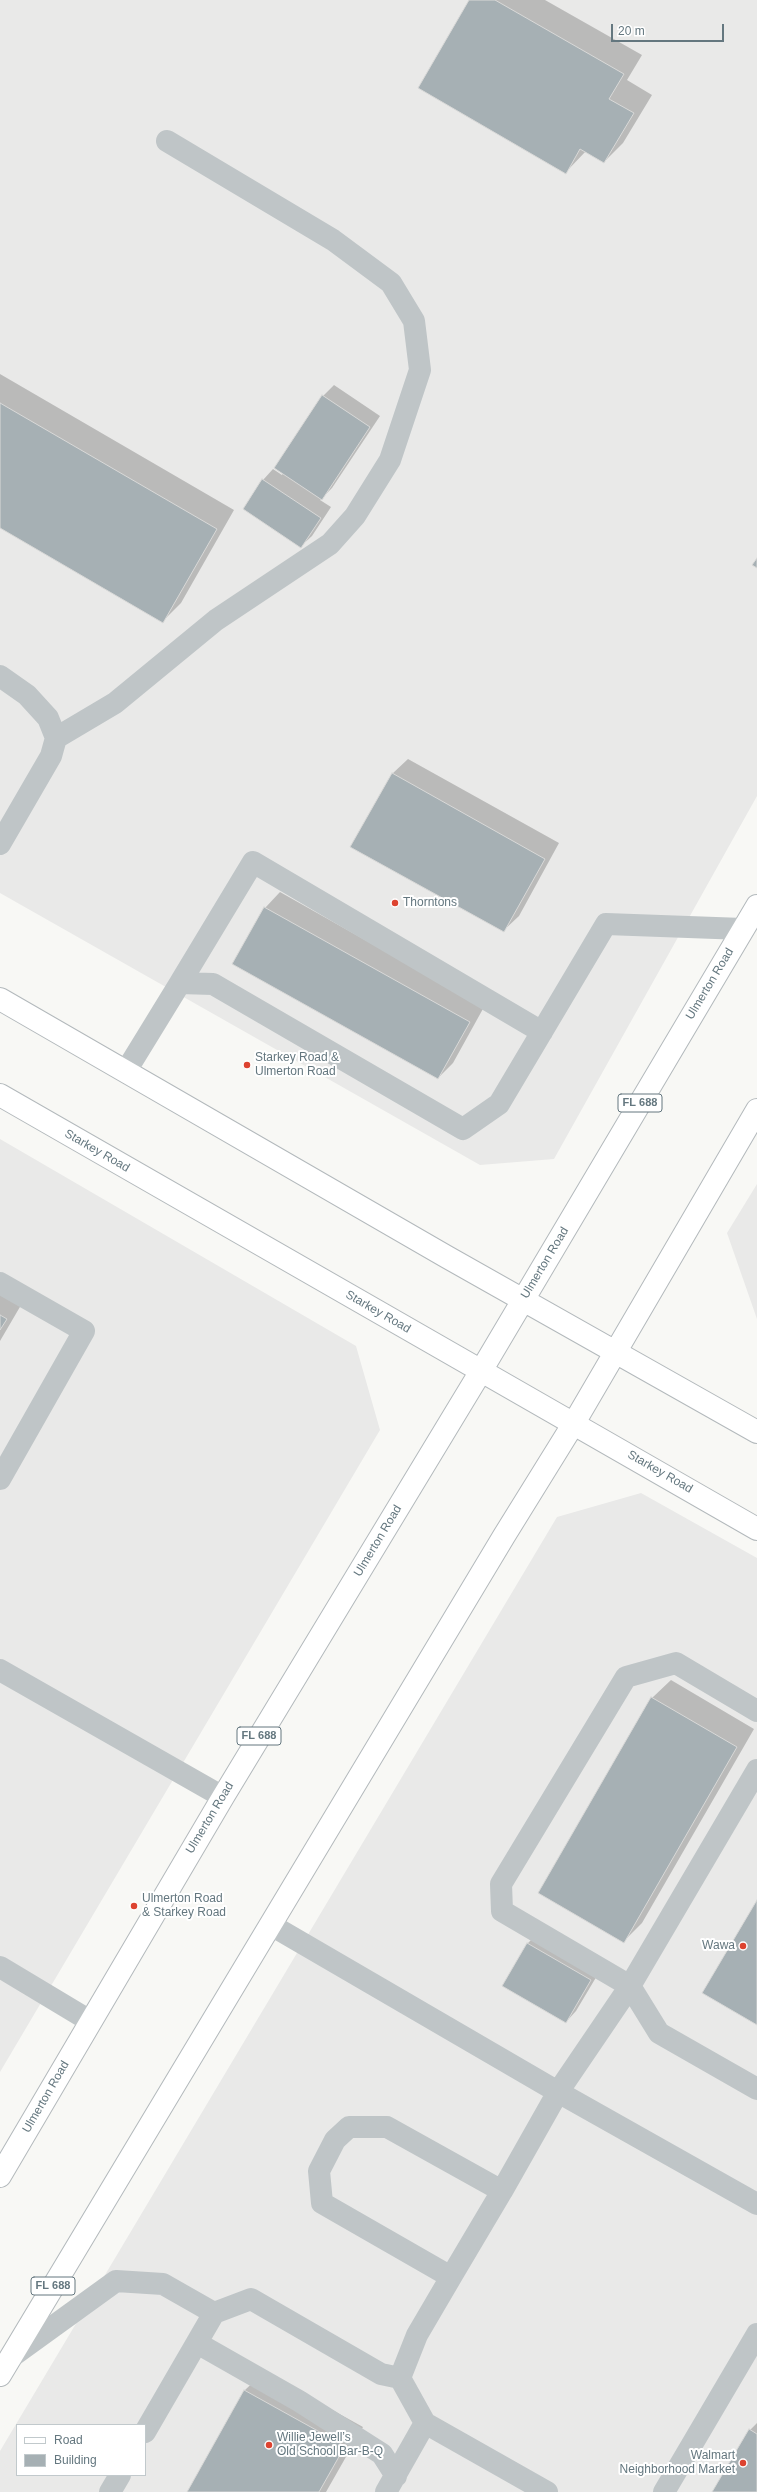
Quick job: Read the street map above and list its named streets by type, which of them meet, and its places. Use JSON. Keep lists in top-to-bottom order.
{
  "streets": {
    "main road": ["Ulmerton Road", "FL 688", "Starkey Road"]
  },
  "crossings": [
    ["Ulmerton Road", "Starkey Road"],
    ["FL 688", "Starkey Road"]
  ],
  "places": [
    "Thorntons",
    "Starkey Road & Ulmerton Road",
    "Ulmerton Road & Starkey Road",
    "Wawa",
    "Willie Jewell’s Old School Bar-B-Q",
    "Walmart Neighborhood Market"
  ],
  "legend": ["Road", "Building"],
  "scale_bar": "20 m"
}
